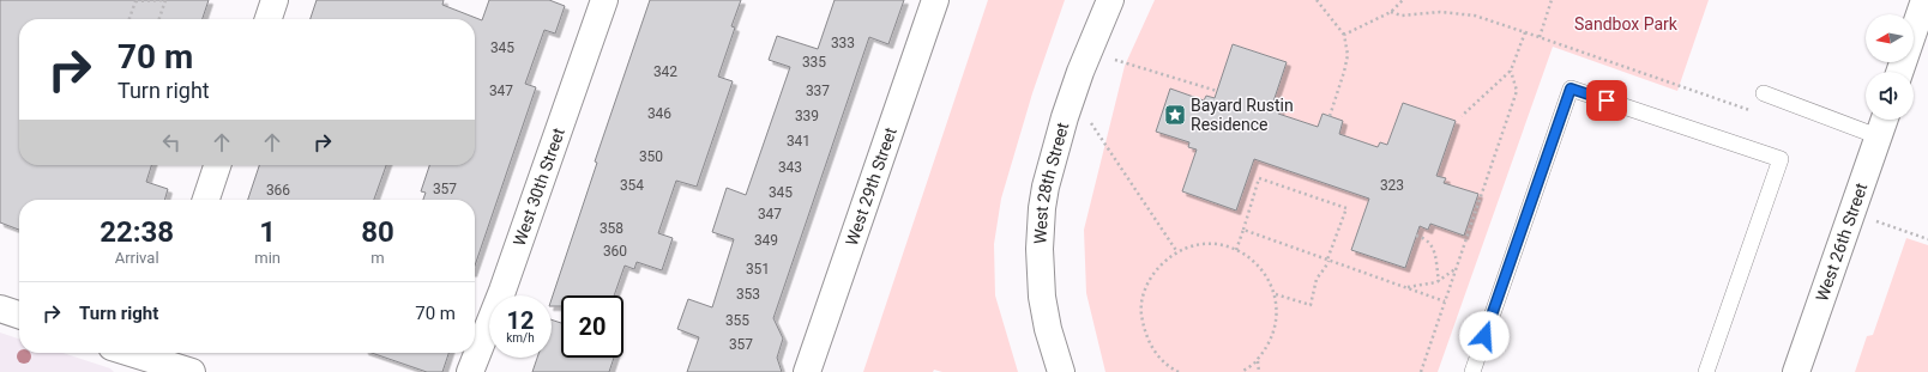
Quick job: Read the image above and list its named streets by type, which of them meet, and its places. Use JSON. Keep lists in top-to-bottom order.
{
  "streets": {
    "street": [
      "West 28th Street",
      "West 30th Street",
      "West 29th Street",
      "West 26th Street"
    ]
  },
  "parks": ["Sandbox Park"],
  "places": {
    "place": ["Bayard Rustin Residence"]
  },
  "house_numbers": [
    "333",
    "345",
    "335",
    "342",
    "347",
    "337",
    "346",
    "339",
    "341",
    "350",
    "343",
    "354",
    "323",
    "357",
    "366",
    "345",
    "347",
    "358",
    "349",
    "360",
    "351",
    "353",
    "355",
    "357"
  ],
  "north": "left",
  "page": {
    "turn": ["70 m", "Turn right"],
    "eta": [
      "22:38",
      "Arrival",
      "1",
      "min",
      "80",
      "m"
    ],
    "list": [
      {
        "name": "Turn right",
        "value": "70 m"
      }
    ],
    "speed": "12 km/h",
    "limit": "20"
  }
}
